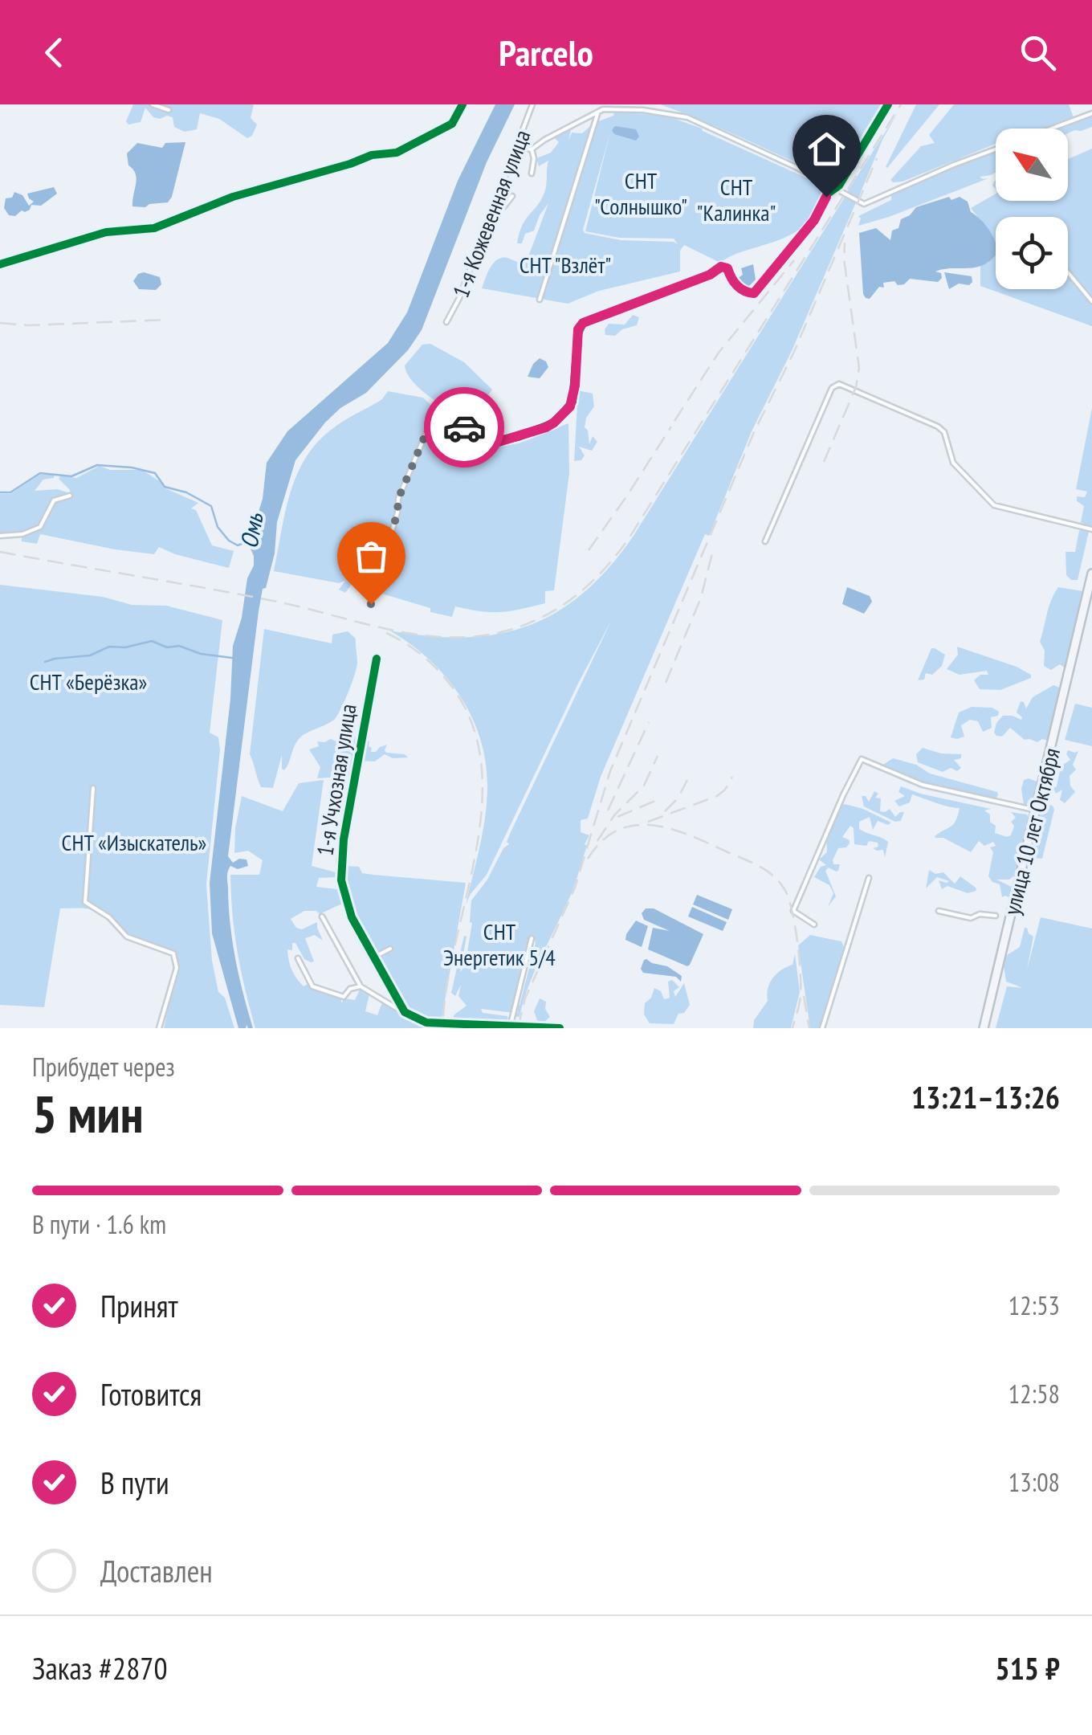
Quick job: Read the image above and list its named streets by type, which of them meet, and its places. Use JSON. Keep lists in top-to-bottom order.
{
  "streets": {
    "main road": ["улица 10 лет Октября"],
    "street": ["1-я Кожевенная улица", "1-я Учхозная улица"]
  },
  "water": ["Омь"],
  "parks": [
    "СНТ \"Солнышко\"",
    "СНТ \"Калинка\"",
    "СНТ \"Взлёт\"",
    "СНТ «Берёзка»",
    "СНТ «Изыскатель»",
    "СНТ Энергетик 5/4"
  ],
  "north": "top left",
  "page": {
    "header": "Parcelo",
    "heading": ["5 мин", "Прибудет через", "13:21–13:26"],
    "panel": ["Заказ #2870", "515 ₽"],
    "bar": "В пути · 1.6 km",
    "list": [
      ["Принят", "12:53"],
      ["Готовится", "12:58"],
      ["В пути", "13:08"],
      "Доставлен"
    ]
  }
}
